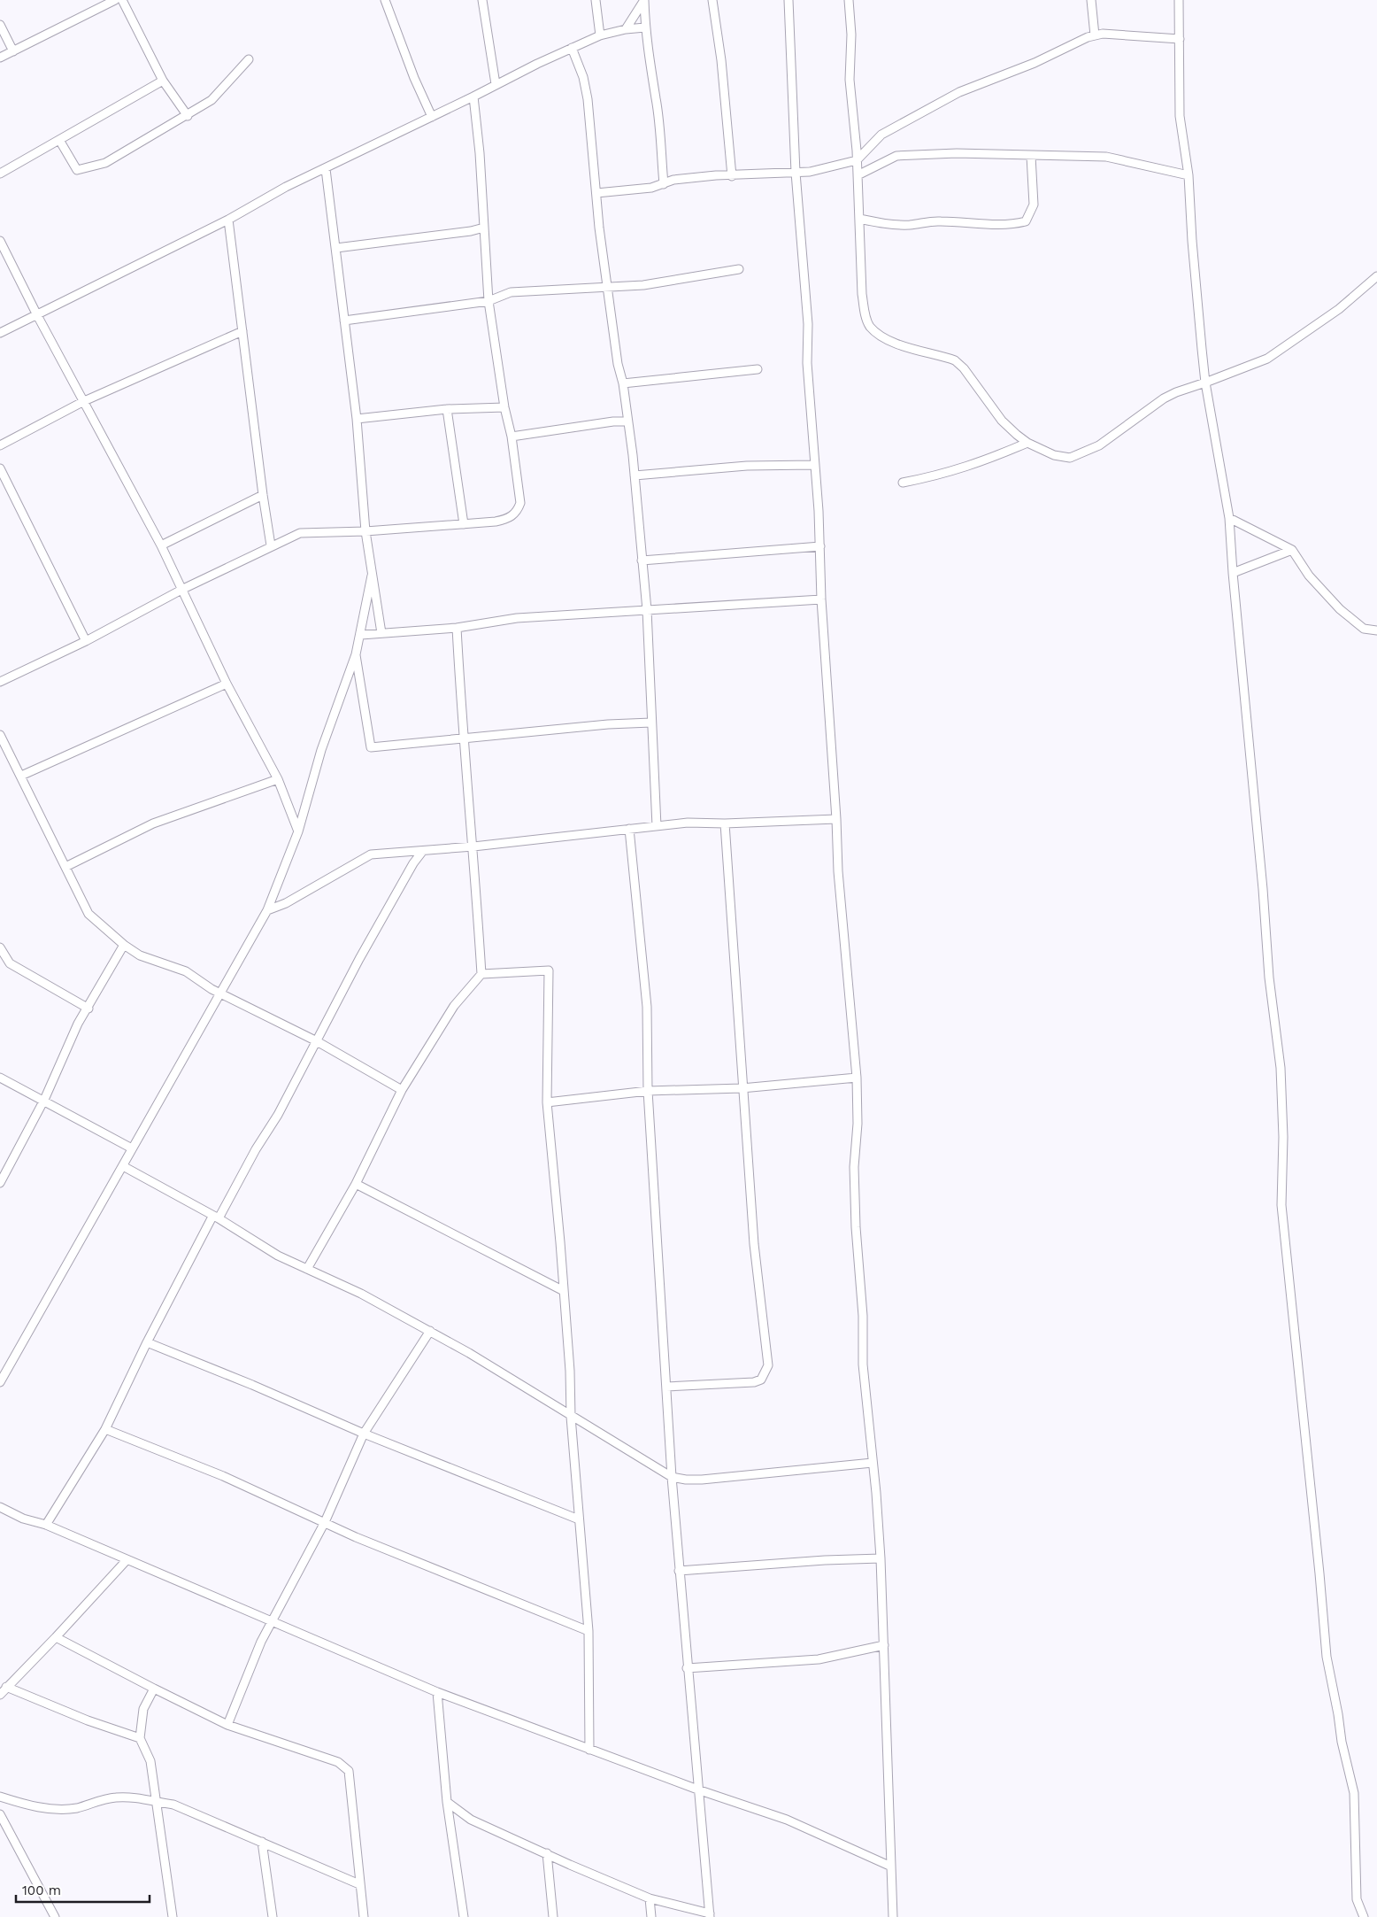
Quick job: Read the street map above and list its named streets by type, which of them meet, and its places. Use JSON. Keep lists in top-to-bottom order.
{
  "scale_bar": "100 m"
}
